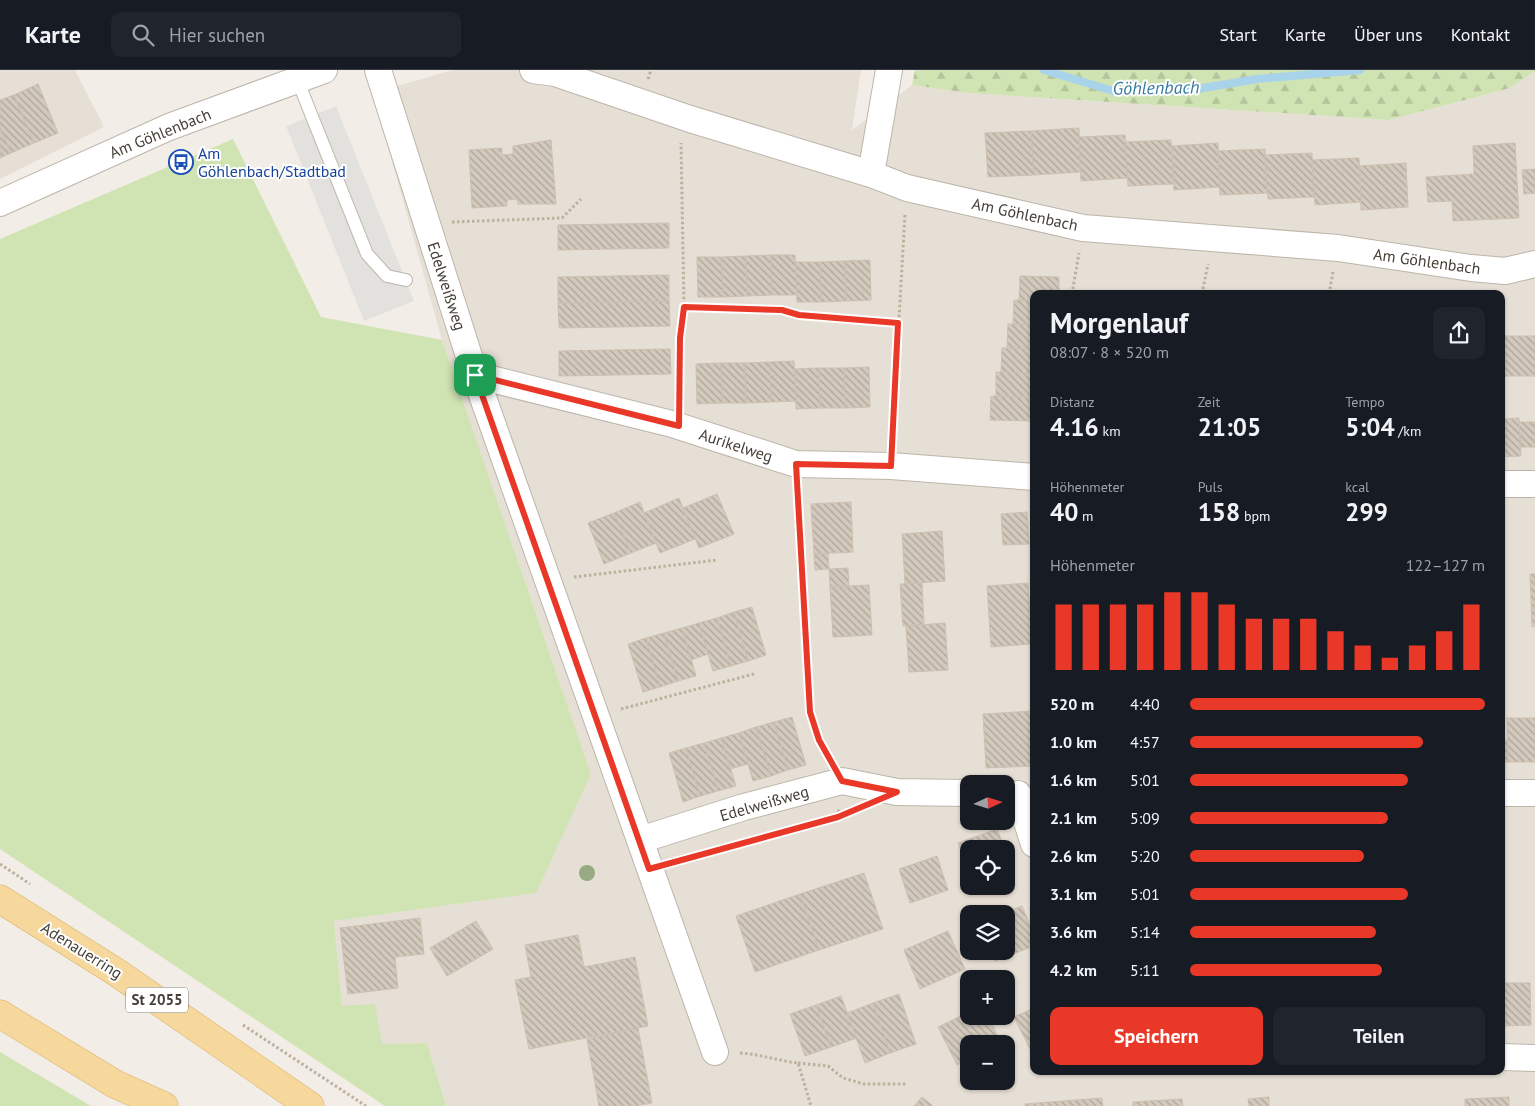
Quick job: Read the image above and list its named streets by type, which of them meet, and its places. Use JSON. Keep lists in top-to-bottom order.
{
  "streets": {
    "main road": ["Adenauerring", "St 2055"],
    "street": ["Am Göhlenbach", "Edelweißweg", "Aurikelweg"]
  },
  "crossings": [
    ["Edelweißweg", "Aurikelweg"]
  ],
  "water": ["Göhlenbach"],
  "places": {
    "bus stop": ["Am Göhlenbach/Stadtbad"]
  },
  "north": "right",
  "page": {
    "header": "Karte",
    "search": "Hier suchen",
    "nav": [
      "Start",
      "Karte",
      "Über uns",
      "Kontakt"
    ],
    "heading": ["Morgenlauf", "08:07 · 8 × 520 m"],
    "stats": [
      ["Distanz", "4.16 km"],
      ["Zeit", "21:05"],
      ["Tempo", "5:04 /km"],
      ["Höhenmeter", "40 m"],
      ["Puls", "158 bpm"],
      ["kcal", "299"]
    ],
    "chart": ["Höhenmeter", "122–127 m"],
    "list": [
      {
        "name": "520 m",
        "note": "4:40"
      },
      {
        "name": "1.0 km",
        "note": "4:57"
      },
      {
        "name": "1.6 km",
        "note": "5:01"
      },
      {
        "name": "2.1 km",
        "note": "5:09"
      },
      {
        "name": "2.6 km",
        "note": "5:20"
      },
      {
        "name": "3.1 km",
        "note": "5:01"
      },
      {
        "name": "3.6 km",
        "note": "5:14"
      },
      {
        "name": "4.2 km",
        "note": "5:11"
      }
    ],
    "map_buttons": ["+", "−"],
    "buttons": ["Speichern", "Teilen"]
  }
}
